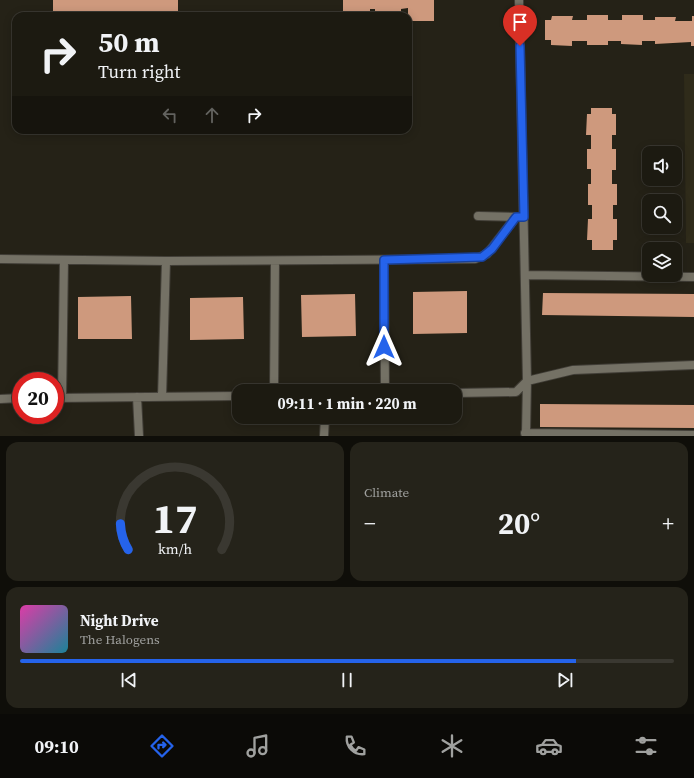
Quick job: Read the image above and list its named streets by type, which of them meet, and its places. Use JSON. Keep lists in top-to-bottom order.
{
  "page": {
    "turn": ["50 m", "Turn right"],
    "limit": "20",
    "trip": "09:11 · 1 min · 220 m",
    "tile": "Climate",
    "heat": ["−", "20°", "+"],
    "song": ["Night Drive", "The Halogens"],
    "tabs": "09:10",
    "gauge": ["17", "km/h"]
  }
}
